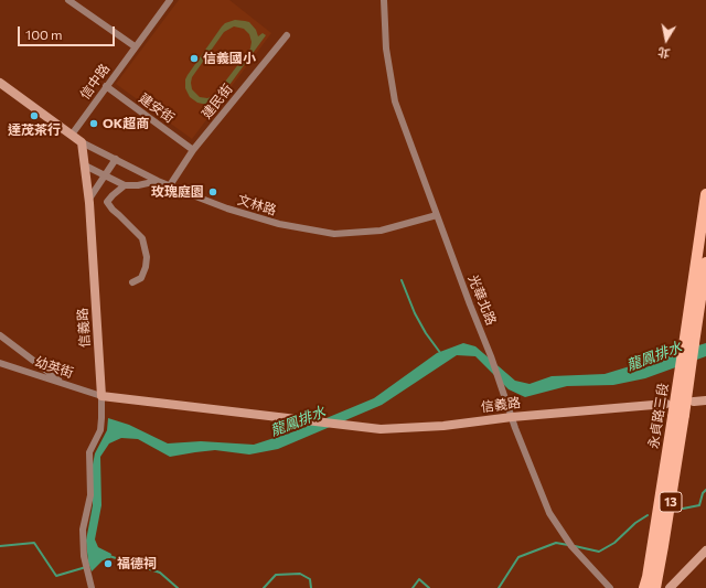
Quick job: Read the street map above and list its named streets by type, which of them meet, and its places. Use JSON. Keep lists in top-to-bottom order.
{
  "streets": {
    "main road": ["永貞路三段", "13"],
    "street": [
      "信中路",
      "建民街",
      "建安街",
      "文林路",
      "光華北路",
      "信義路",
      "幼英街"
    ]
  },
  "crossings": [
    ["信中路", "建安街"],
    ["建民街", "建安街"],
    ["建民街", "文林路"],
    ["文林路", "光華北路"],
    ["文林路", "信義路"],
    ["光華北路", "信義路"],
    ["信義路", "幼英街"]
  ],
  "water": ["龍鳳排水"],
  "places": [
    "信義國小",
    "達茂茶行",
    "OK超商",
    "玫瑰庭園",
    "福德祠"
  ],
  "scale_bar": "100 m",
  "north": "bottom"
}
